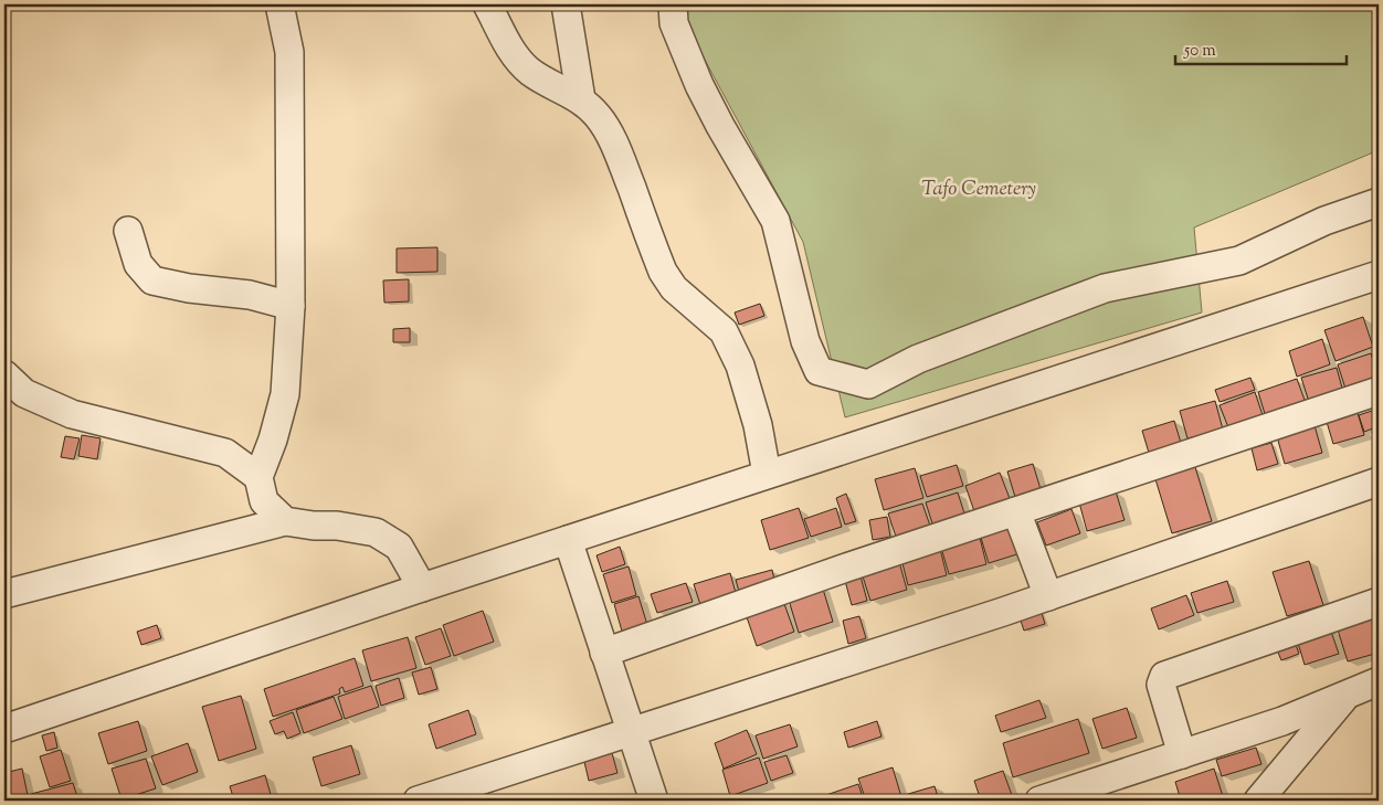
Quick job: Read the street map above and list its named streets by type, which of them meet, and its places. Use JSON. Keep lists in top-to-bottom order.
{
  "parks": ["Tafo Cemetery"],
  "scale_bar": "50 m"
}
